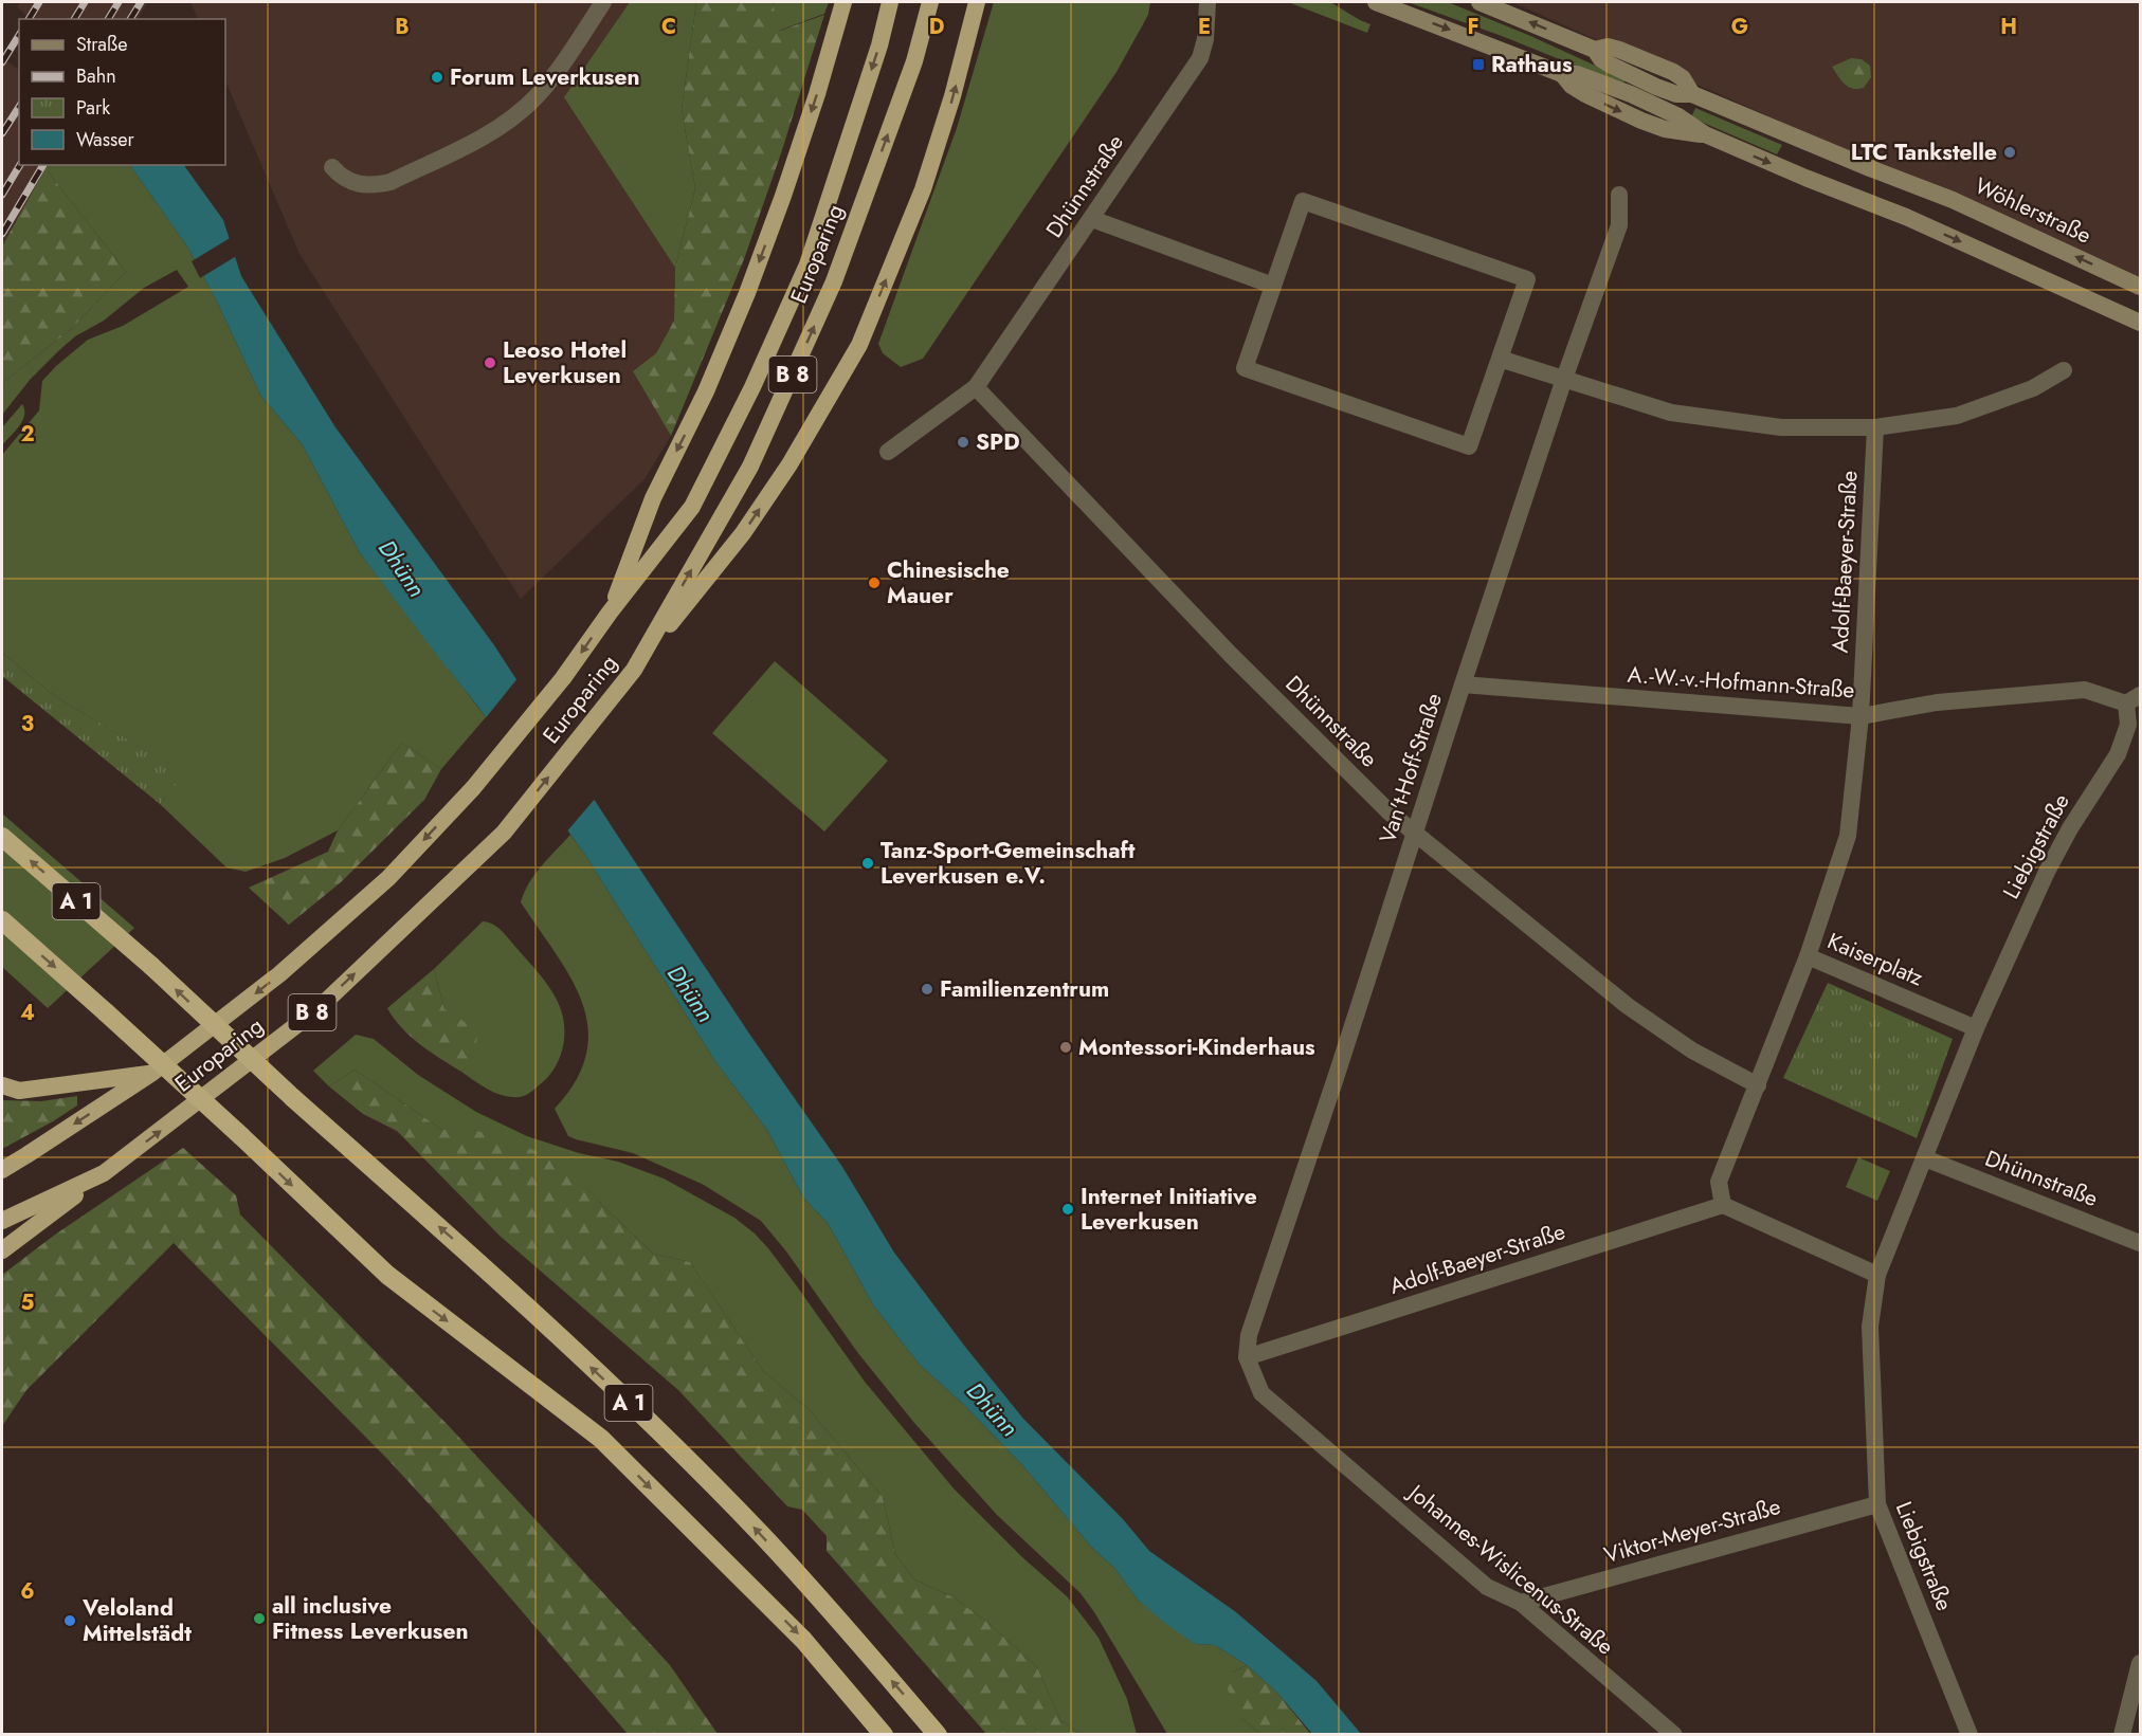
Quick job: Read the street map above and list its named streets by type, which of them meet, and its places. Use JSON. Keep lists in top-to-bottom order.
{
  "streets": {
    "highway": ["Europaring", "B 8", "A 1"],
    "main road": ["Wöhlerstraße"],
    "street": [
      "Dhünnstraße",
      "Adolf-Baeyer-Straße",
      "A.-W.-v.-Hofmann-Straße",
      "Van't-Hoff-Straße",
      "Liebigstraße",
      "Kaiserplatz",
      "Viktor-Meyer-Straße",
      "Johannes-Wislicenus-Straße"
    ]
  },
  "crossings": [
    ["Dhünnstraße", "Van't-Hoff-Straße"],
    ["Dhünnstraße", "Kaiserplatz"],
    ["Adolf-Baeyer-Straße", "A.-W.-v.-Hofmann-Straße"],
    ["Adolf-Baeyer-Straße", "Van't-Hoff-Straße"],
    ["Adolf-Baeyer-Straße", "Kaiserplatz"],
    ["Adolf-Baeyer-Straße", "Johannes-Wislicenus-Straße"],
    ["A.-W.-v.-Hofmann-Straße", "Van't-Hoff-Straße"],
    ["A.-W.-v.-Hofmann-Straße", "Liebigstraße"],
    ["Van't-Hoff-Straße", "Johannes-Wislicenus-Straße"],
    ["Liebigstraße", "Kaiserplatz"],
    ["Liebigstraße", "Viktor-Meyer-Straße"],
    ["Viktor-Meyer-Straße", "Johannes-Wislicenus-Straße"]
  ],
  "water": ["Dhünn"],
  "places": {
    "transit": ["Rathaus"],
    "other": [
      "Forum Leverkusen",
      "LTC Tankstelle",
      "Leoso Hotel Leverkusen",
      "SPD",
      "Chinesische Mauer",
      "Tanz-Sport-Gemeinschaft Leverkusen e.V.",
      "Familienzentrum",
      "Montessori-Kinderhaus",
      "Internet Initiative Leverkusen",
      "all inclusive Fitness Leverkusen",
      "Veloland Mittelstädt"
    ]
  },
  "legend": [
    "Straße",
    "Bahn",
    "Park",
    "Wasser"
  ],
  "grid": {
    "columns": [
      "B",
      "C",
      "D",
      "E",
      "F",
      "G",
      "H"
    ],
    "rows": [
      "2",
      "3",
      "4",
      "5",
      "6"
    ]
  }
}
